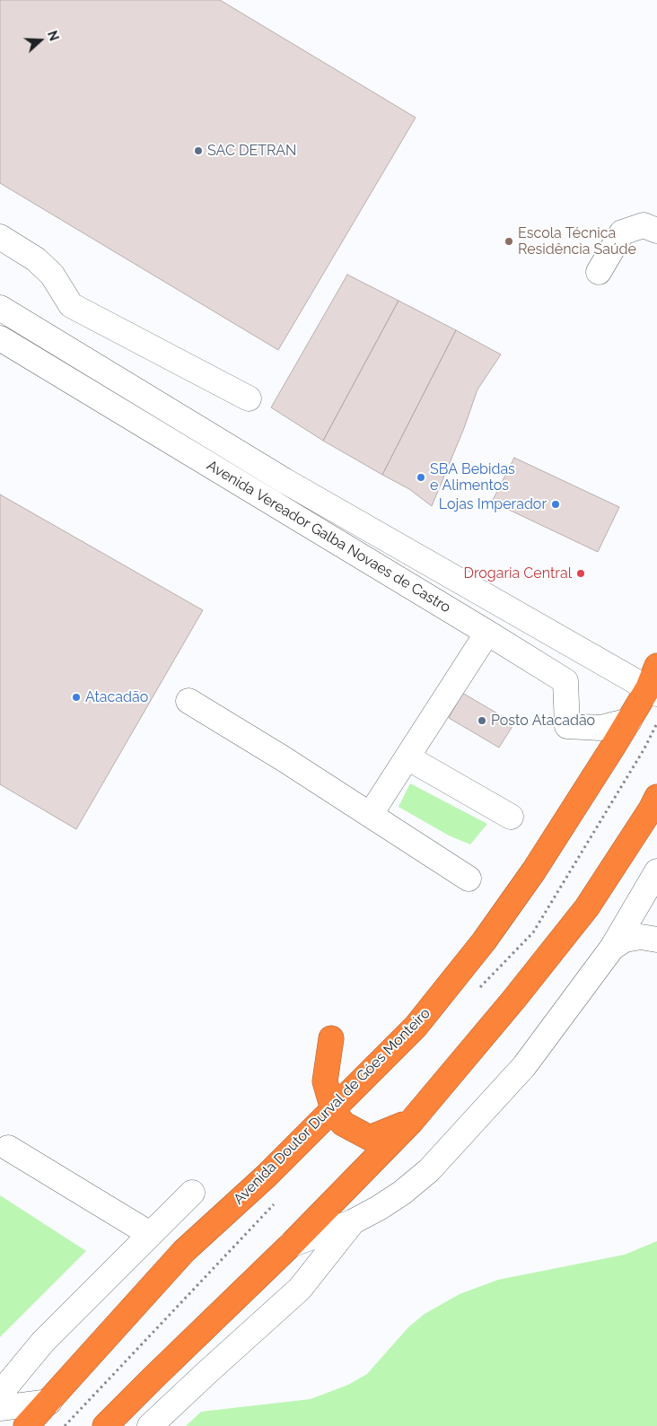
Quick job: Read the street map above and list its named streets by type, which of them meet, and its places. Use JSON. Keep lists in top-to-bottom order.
{
  "streets": {
    "highway": ["Avenida Doutor Durval de Góes Monteiro"],
    "street": ["Avenida Vereador Galba Novaes de Castro"]
  },
  "crossings": [
    ["Avenida Vereador Galba Novaes de Castro", "Avenida Doutor Durval de Góes Monteiro"]
  ],
  "places": [
    "SAC DETRAN",
    "Escola Técnica Residência Saúde",
    "SBA Bebidas e Alimentos",
    "Lojas Imperador",
    "Drogaria Central",
    "Atacadão",
    "Posto Atacadão"
  ],
  "north": "right"
}
